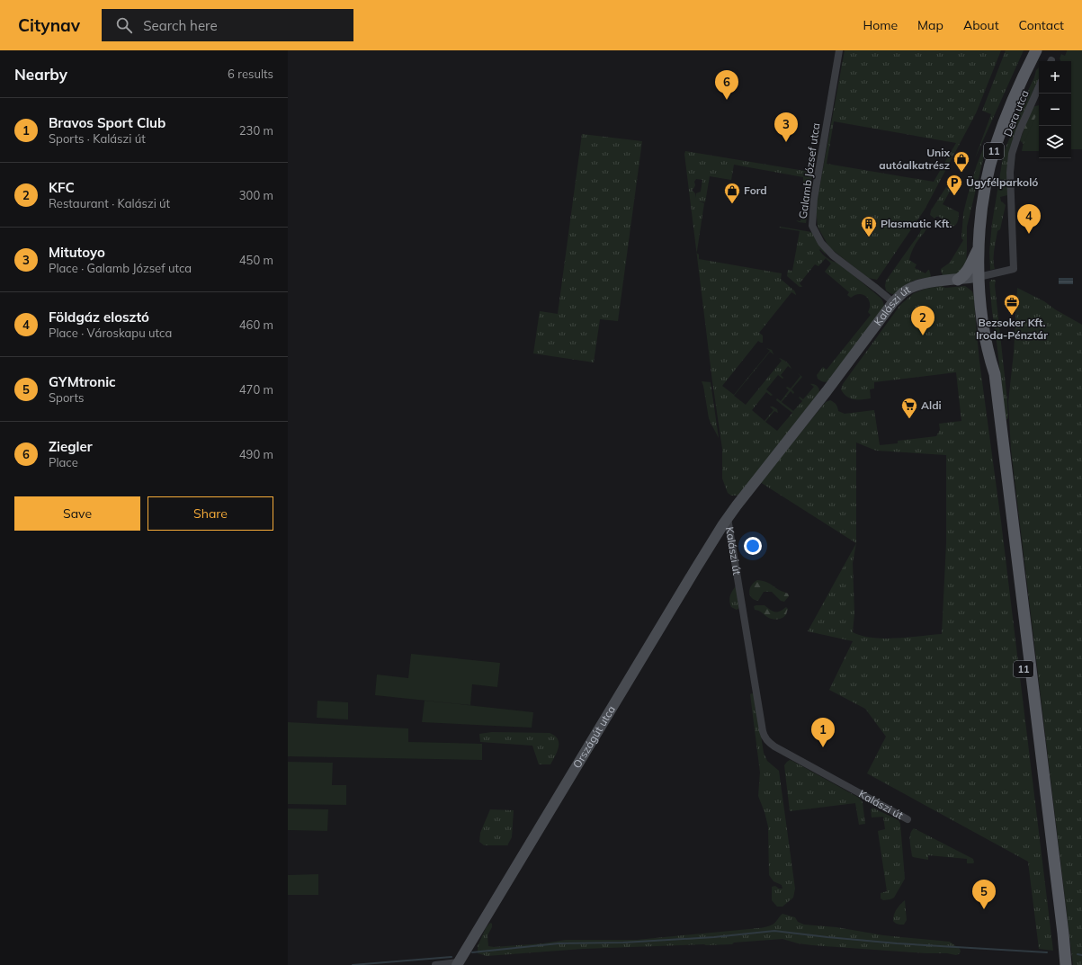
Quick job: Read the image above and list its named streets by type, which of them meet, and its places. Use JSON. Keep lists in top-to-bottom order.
{
  "streets": {
    "main road": ["11", "Kalászi út", "Országút utca"],
    "street": ["Dera utca", "Galamb József utca"]
  },
  "crossings": [
    ["Dera utca", "11"],
    ["Dera utca", "Kalászi út"],
    ["11", "Kalászi út"],
    ["Galamb József utca", "Kalászi út"],
    ["Kalászi út", "Országút utca"]
  ],
  "places": {
    "shop": ["Unix autóalkatrész", "Ford"],
    "parking": ["Ügyfélparkoló"],
    "building": ["Plasmatic Kft."],
    "office": ["Bezsoker Kft. Iroda-Pénztár"],
    "supermarket": ["Aldi"]
  },
  "page": {
    "header": "Citynav",
    "search": "Search here",
    "nav": [
      "Home",
      "Map",
      "About",
      "Contact"
    ],
    "heading": ["Nearby", "6 results"],
    "map_buttons": ["+", "−"],
    "pins": [
      "6",
      "3",
      "4",
      "2",
      "1",
      "5"
    ],
    "list": [
      {
        "mark": "1",
        "name": "Bravos Sport Club",
        "note": "Sports · Kalászi út",
        "value": "230 m"
      },
      {
        "mark": "2",
        "name": "KFC",
        "note": "Restaurant · Kalászi út",
        "value": "300 m"
      },
      {
        "mark": "3",
        "name": "Mitutoyo",
        "note": "Place · Galamb József utca",
        "value": "450 m"
      },
      {
        "mark": "4",
        "name": "Földgáz elosztó",
        "note": "Place · Városkapu utca",
        "value": "460 m"
      },
      {
        "mark": "5",
        "name": "GYMtronic",
        "note": "Sports",
        "value": "470 m"
      },
      {
        "mark": "6",
        "name": "Ziegler",
        "note": "Place",
        "value": "490 m"
      }
    ],
    "buttons": ["Save", "Share"]
  }
}
